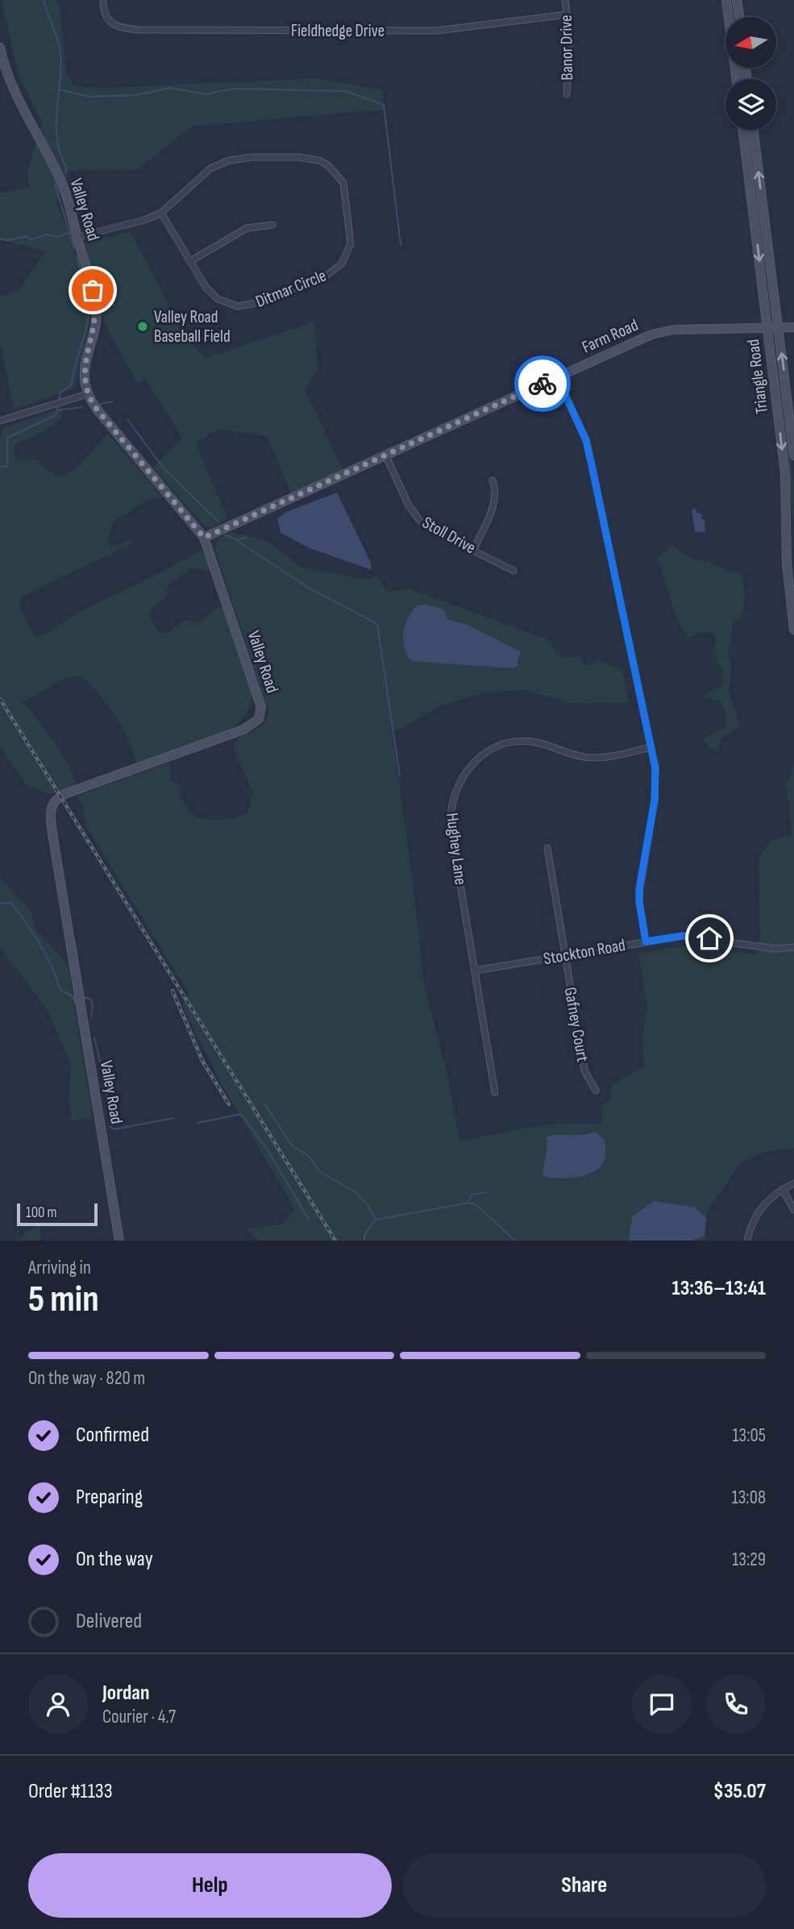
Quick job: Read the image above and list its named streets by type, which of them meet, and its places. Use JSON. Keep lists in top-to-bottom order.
{
  "streets": {
    "street": [
      "Fieldhedge Drive",
      "Banor Drive",
      "Valley Road",
      "Ditmar Circle",
      "Farm Road",
      "Triangle Road",
      "Stoll Drive",
      "Hughey Lane",
      "Stockton Road",
      "Gafney Court"
    ]
  },
  "crossings": [
    ["Fieldhedge Drive", "Banor Drive"],
    ["Valley Road", "Ditmar Circle"],
    ["Valley Road", "Farm Road"],
    ["Farm Road", "Triangle Road"],
    ["Farm Road", "Stoll Drive"],
    ["Hughey Lane", "Stockton Road"],
    ["Stockton Road", "Gafney Court"]
  ],
  "places": ["Valley Road Baseball Field"],
  "scale_bar": "100 m",
  "north": "left",
  "page": {
    "scale": "100 m",
    "heading": ["5 min", "Arriving in", "13:36–13:41"],
    "panel": [
      "Jordan",
      "Courier · 4.7",
      "Order #1133",
      "$35.07"
    ],
    "bar": "On the way · 820 m",
    "list": [
      ["Confirmed", "13:05"],
      ["Preparing", "13:08"],
      ["On the way", "13:29"],
      "Delivered"
    ],
    "buttons": ["Help", "Share"]
  }
}
